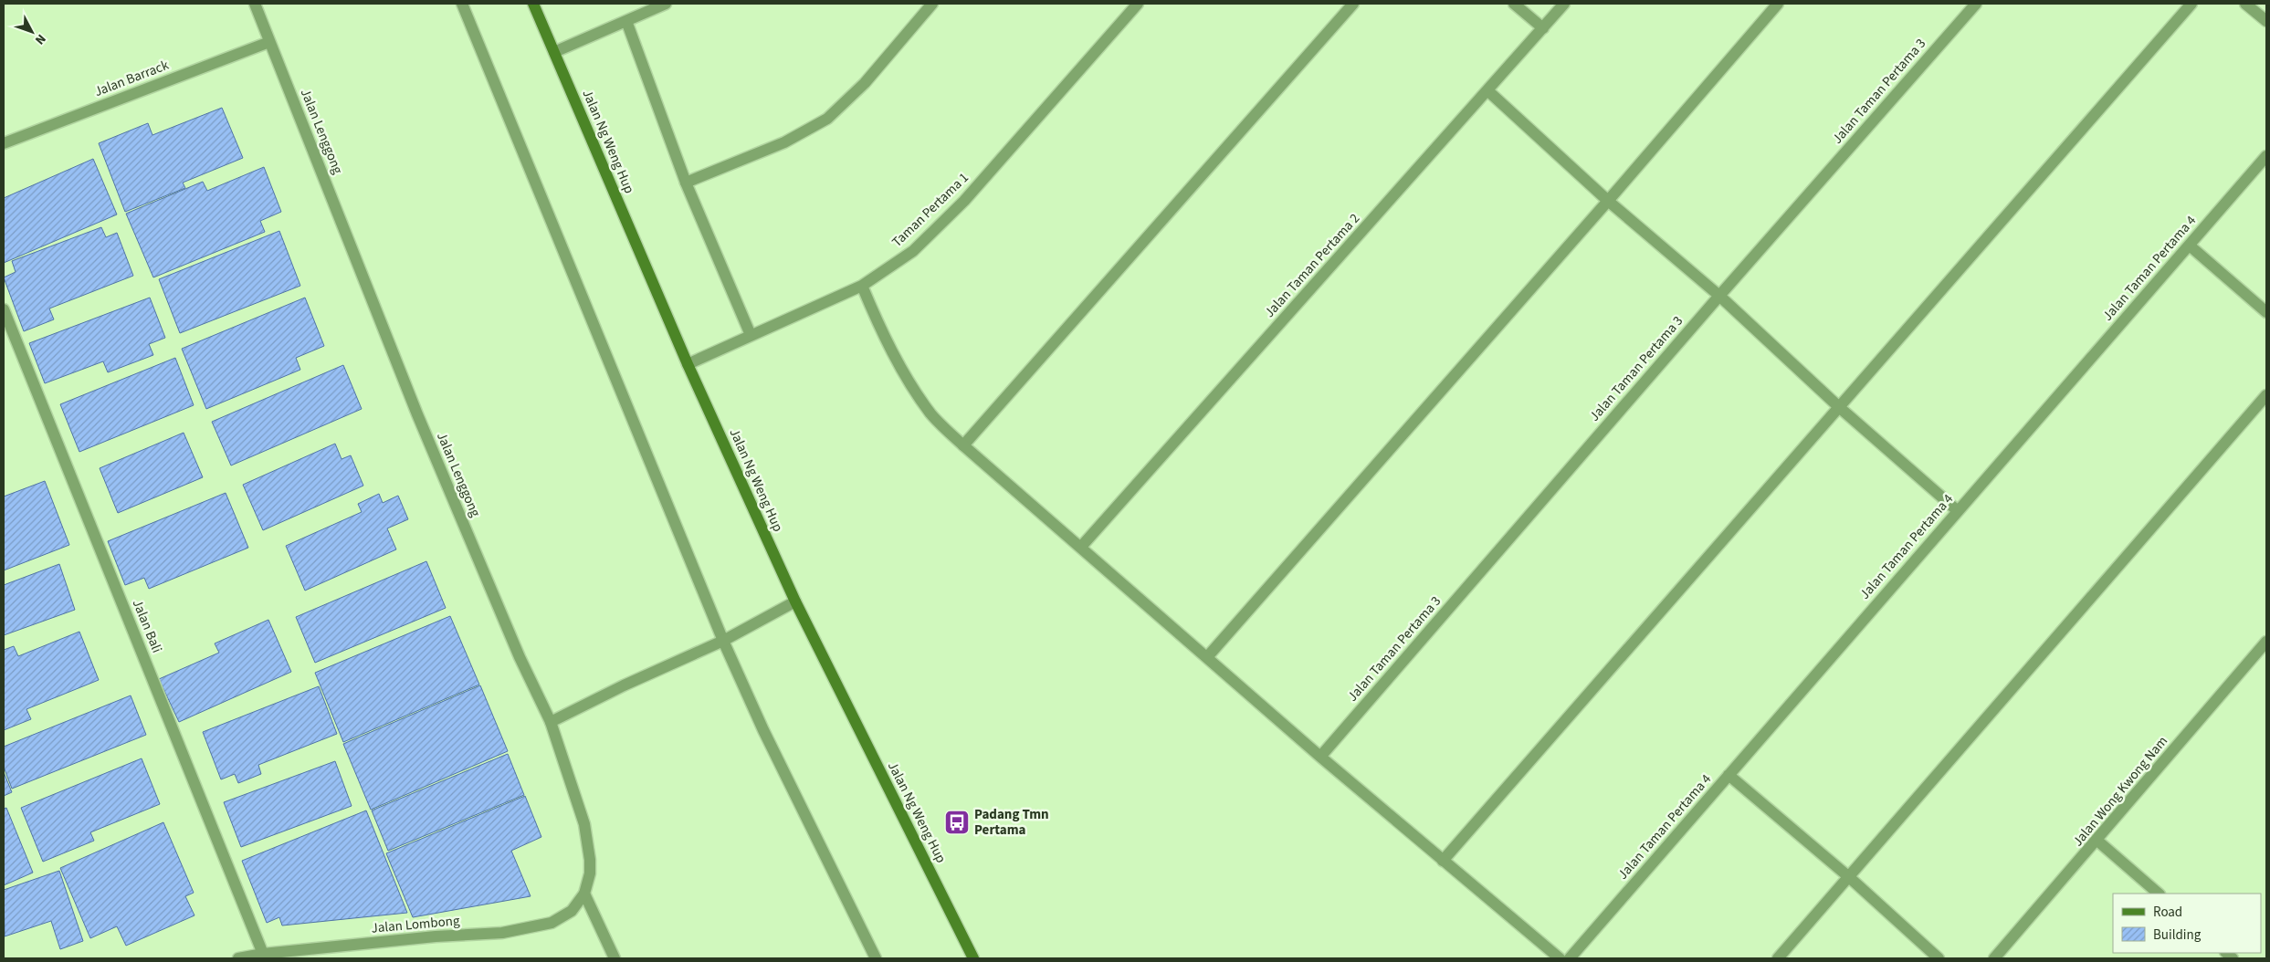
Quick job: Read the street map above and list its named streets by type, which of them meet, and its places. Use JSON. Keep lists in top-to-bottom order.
{
  "streets": {
    "main road": ["Jalan Ng Weng Hup"],
    "street": [
      "Jalan Barrack",
      "Jalan Taman Pertama 3",
      "Jalan Lenggong",
      "Taman Pertama 1",
      "Jalan Taman Pertama 2",
      "Jalan Taman Pertama 4",
      "Jalan Bali",
      "Jalan Wong Kwong Nam",
      "Jalan Lombong"
    ]
  },
  "crossings": [
    ["Jalan Barrack", "Jalan Lenggong"],
    ["Jalan Lenggong", "Jalan Lombong"],
    ["Jalan Ng Weng Hup", "Taman Pertama 1"],
    ["Jalan Bali", "Jalan Lombong"]
  ],
  "places": {
    "bus stop": ["Padang Tmn Pertama"]
  },
  "legend": ["Road", "Building"],
  "north": "bottom right"
}
